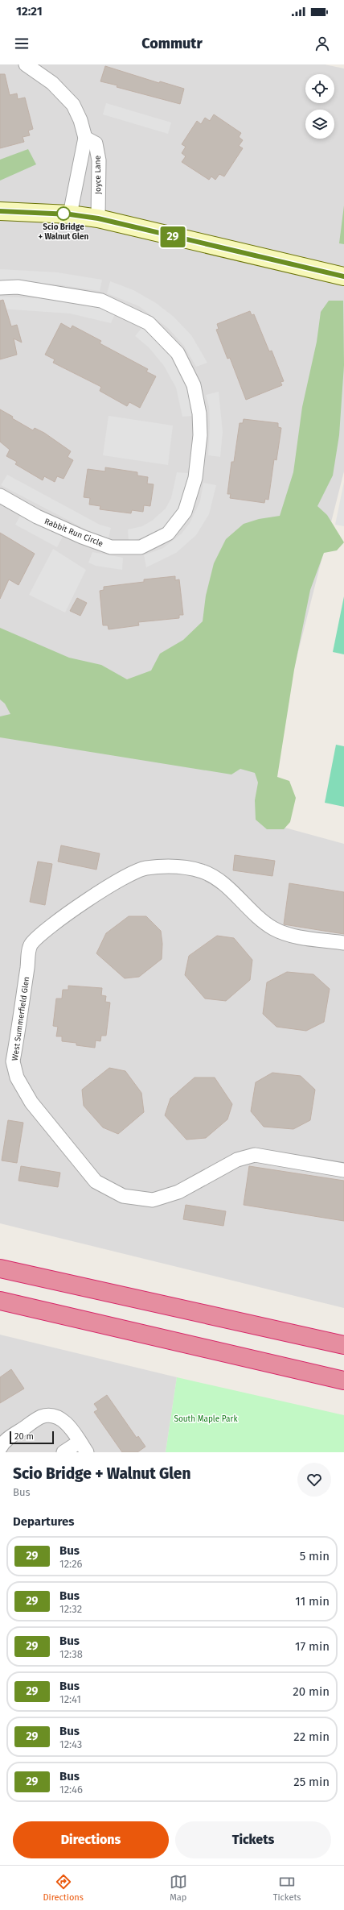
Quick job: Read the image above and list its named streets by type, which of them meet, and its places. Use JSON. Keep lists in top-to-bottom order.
{
  "streets": {
    "street": ["Joyce Lane", "Rabbit Run Circle", "West Summerfield Glen"]
  },
  "parks": ["South Maple Park"],
  "places": ["Scio Bridge + Walnut Glen"],
  "lines": ["bus line 29"],
  "scale_bar": "20 m",
  "page": {
    "status": "12:21",
    "header": "Commutr",
    "on_map": "29",
    "scale": "20 m",
    "heading": [
      ["Scio Bridge + Walnut Glen", "Bus"],
      "Departures"
    ],
    "list": [
      {
        "mark": "29",
        "name": "Bus",
        "note": "12:26",
        "value": "5 min"
      },
      {
        "mark": "29",
        "name": "Bus",
        "note": "12:32",
        "value": "11 min"
      },
      {
        "mark": "29",
        "name": "Bus",
        "note": "12:38",
        "value": "17 min"
      },
      {
        "mark": "29",
        "name": "Bus",
        "note": "12:41",
        "value": "20 min"
      },
      {
        "mark": "29",
        "name": "Bus",
        "note": "12:43",
        "value": "22 min"
      },
      {
        "mark": "29",
        "name": "Bus",
        "note": "12:46",
        "value": "25 min"
      }
    ],
    "buttons": ["Directions", "Tickets"],
    "tabs": ["Directions", "Map", "Tickets"]
  }
}
